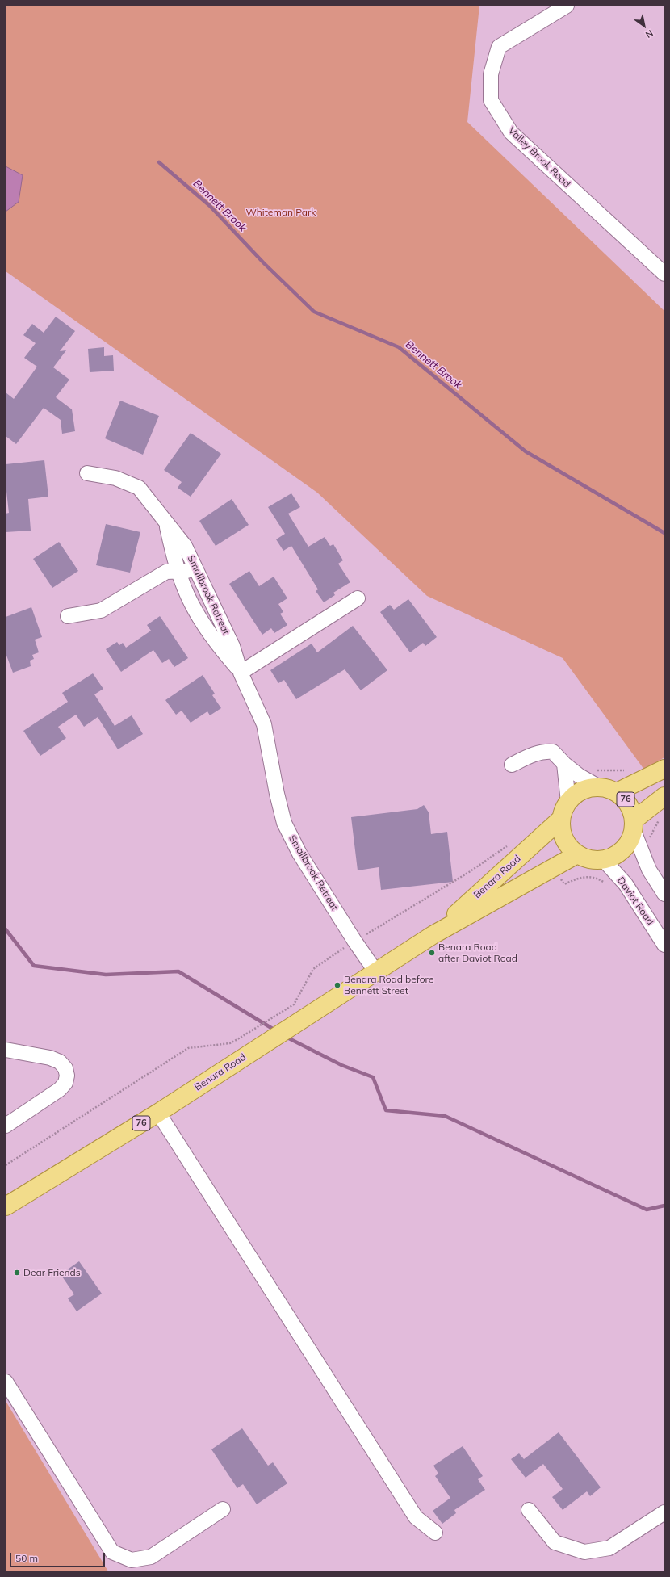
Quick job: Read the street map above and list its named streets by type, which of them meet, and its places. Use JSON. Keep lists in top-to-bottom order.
{
  "streets": {
    "main road": ["76", "Benara Road"],
    "street": ["Valley Brook Road", "Smallbrook Retreat", "Daviot Road"]
  },
  "crossings": [
    ["Smallbrook Retreat", "Benara Road"],
    ["76", "Benara Road"],
    ["76", "Daviot Road"],
    ["Benara Road", "Daviot Road"]
  ],
  "water": ["Bennett Brook"],
  "parks": ["Whiteman Park"],
  "places": ["Benara Road after Daviot Road", "Benara Road before Bennett Street", "Dear Friends"],
  "scale_bar": "50 m",
  "north": "bottom right"
}
